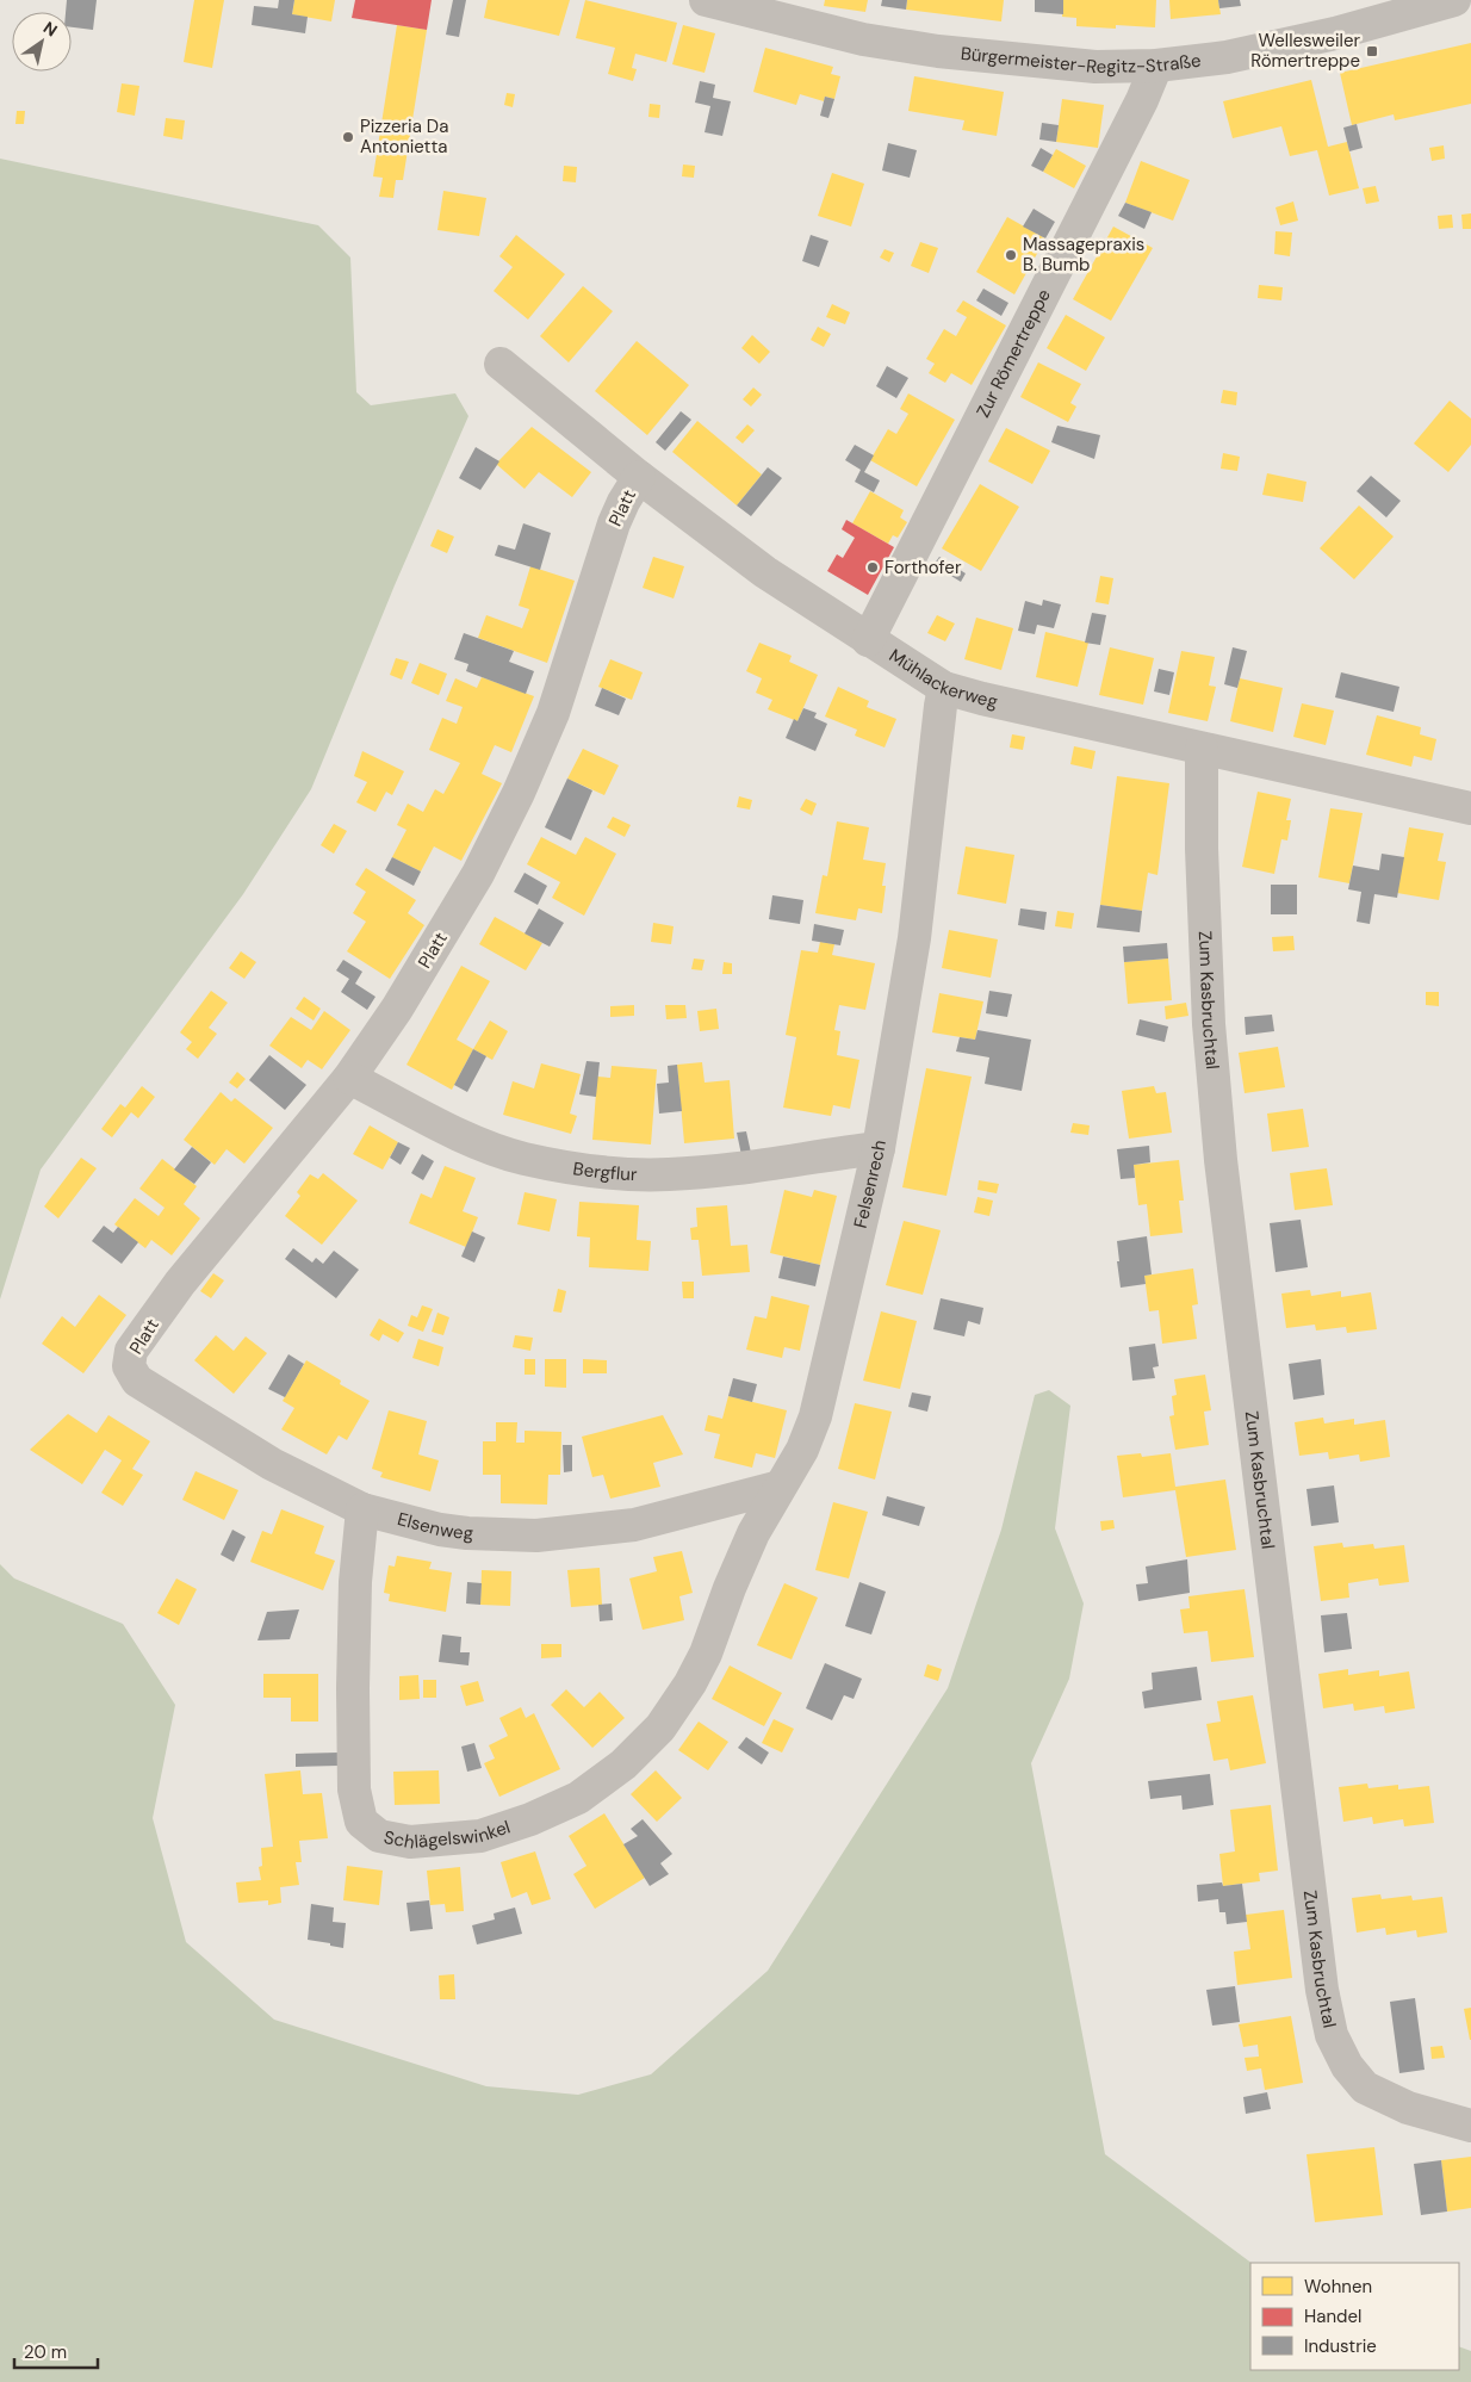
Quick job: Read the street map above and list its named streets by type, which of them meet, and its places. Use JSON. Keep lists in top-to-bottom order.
{
  "streets": {
    "street": [
      "Bürgermeister-Regitz-Straße",
      "Zur Römertreppe",
      "Platt",
      "Mühlackerweg",
      "Zum Kasbruchtal",
      "Bergflur",
      "Felsenrech",
      "Elsenweg",
      "Schlägelswinkel"
    ]
  },
  "crossings": [
    ["Bürgermeister-Regitz-Straße", "Zur Römertreppe"],
    ["Zur Römertreppe", "Mühlackerweg"],
    ["Platt", "Mühlackerweg"],
    ["Platt", "Bergflur"],
    ["Platt", "Elsenweg"],
    ["Mühlackerweg", "Zum Kasbruchtal"],
    ["Mühlackerweg", "Felsenrech"],
    ["Bergflur", "Felsenrech"],
    ["Felsenrech", "Elsenweg"],
    ["Felsenrech", "Schlägelswinkel"],
    ["Elsenweg", "Schlägelswinkel"]
  ],
  "places": {
    "transit": ["Wellesweiler Römertreppe"],
    "other": ["Pizzeria Da Antonietta", "Massagepraxis B. Bumb", "Forthofer"]
  },
  "legend": ["Wohnen", "Handel", "Industrie"],
  "scale_bar": "20 m",
  "north": "top right"
}
